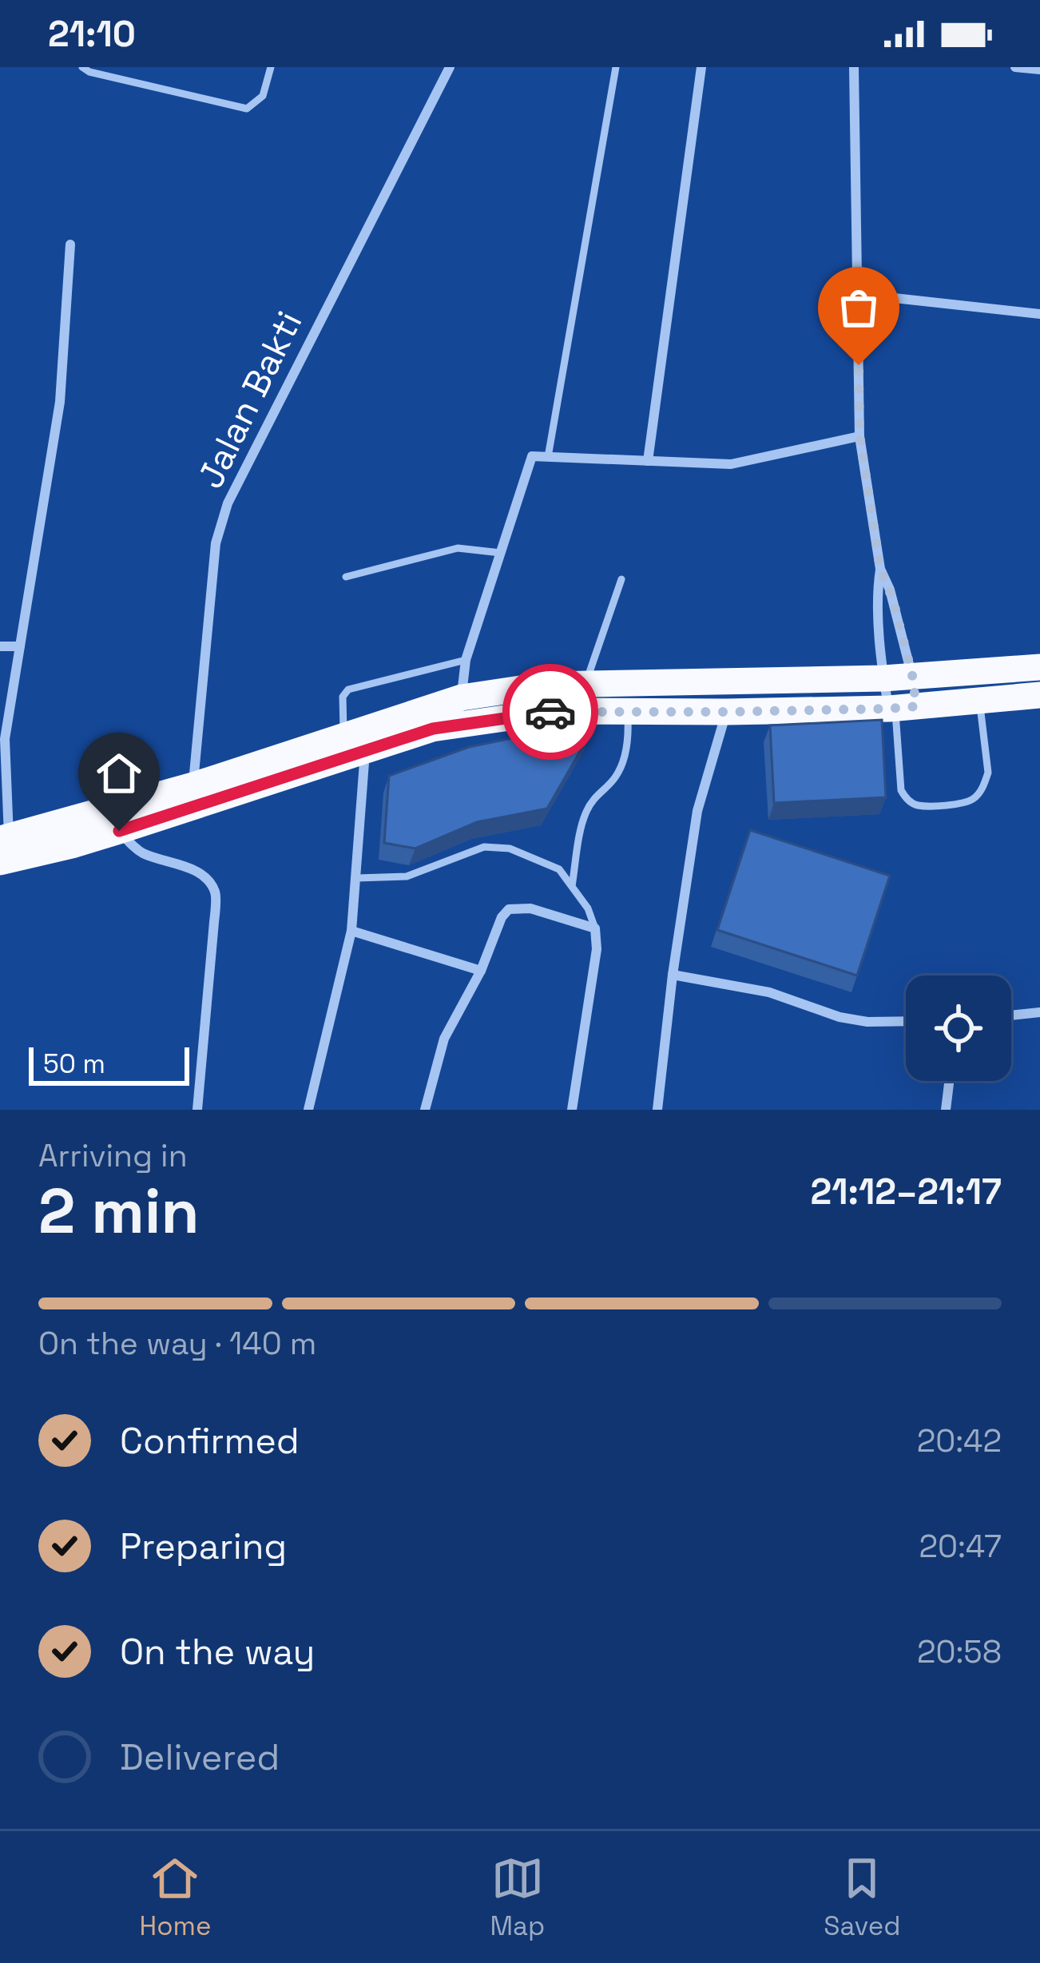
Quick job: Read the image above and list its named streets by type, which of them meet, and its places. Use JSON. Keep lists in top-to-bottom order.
{
  "streets": {
    "street": ["Jalan Bakti"]
  },
  "scale_bar": "50 m",
  "page": {
    "status": "21:10",
    "scale": "50 m",
    "heading": ["2 min", "Arriving in", "21:12–21:17"],
    "bar": "On the way · 140 m",
    "list": [
      ["Confirmed", "20:42"],
      ["Preparing", "20:47"],
      ["On the way", "20:58"],
      "Delivered"
    ],
    "tabs": ["Home", "Map", "Saved"]
  }
}
